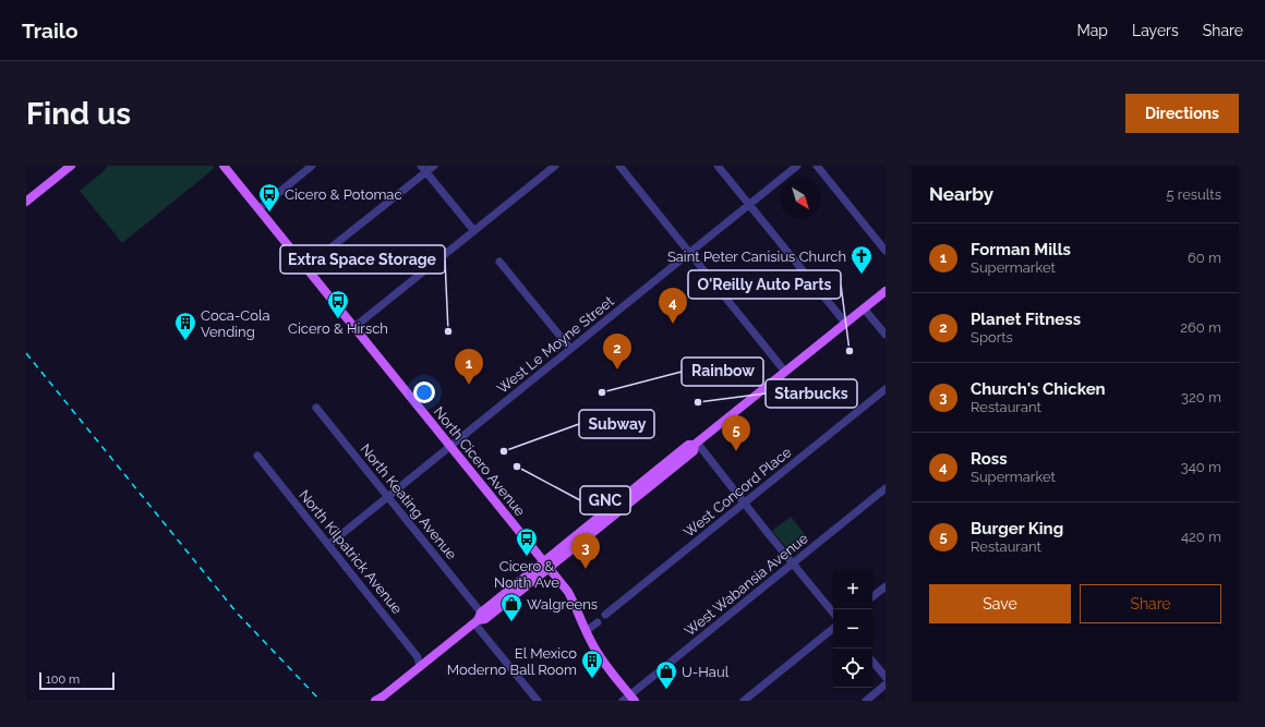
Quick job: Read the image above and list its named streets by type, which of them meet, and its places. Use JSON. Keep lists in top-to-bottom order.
{
  "streets": {
    "main road": ["North Cicero Avenue"],
    "street": [
      "West Le Moyne Street",
      "West Concord Place",
      "North Keating Avenue",
      "North Kilpatrick Avenue",
      "West Wabansia Avenue"
    ]
  },
  "crossings": [
    ["West Le Moyne Street", "North Cicero Avenue"],
    ["West Le Moyne Street", "North Keating Avenue"],
    ["West Le Moyne Street", "North Kilpatrick Avenue"],
    ["North Cicero Avenue", "West Wabansia Avenue"]
  ],
  "places": {
    "bus stop": ["Cicero & Potomac", "Cicero & Hirsch", "Cicero & North Ave"],
    "church": ["Saint Peter Canisius Church"],
    "other": [
      "Extra Space Storage",
      "O'Reilly Auto Parts",
      "Rainbow",
      "Starbucks",
      "Subway",
      "GNC"
    ],
    "building": ["Coca-Cola Vending", "El Mexico Moderno Ball Room"],
    "shop": ["Walgreens", "U-Haul"]
  },
  "scale_bar": "100 m",
  "north": "bottom right",
  "page": {
    "header": "Trailo",
    "nav": ["Map", "Layers", "Share"],
    "buttons": [
      "Directions",
      ["Save", "Share"]
    ],
    "title": "Find us",
    "heading": ["Nearby", "5 results"],
    "list": [
      {
        "mark": "1",
        "name": "Forman Mills",
        "note": "Supermarket",
        "value": "60 m"
      },
      {
        "mark": "2",
        "name": "Planet Fitness",
        "note": "Sports",
        "value": "260 m"
      },
      {
        "mark": "3",
        "name": "Church's Chicken",
        "note": "Restaurant",
        "value": "320 m"
      },
      {
        "mark": "4",
        "name": "Ross",
        "note": "Supermarket",
        "value": "340 m"
      },
      {
        "mark": "5",
        "name": "Burger King",
        "note": "Restaurant",
        "value": "420 m"
      }
    ],
    "pins": [
      "4",
      "2",
      "1",
      "5",
      "3"
    ],
    "map_buttons": ["+", "−"],
    "scale": "100 m"
  }
}
